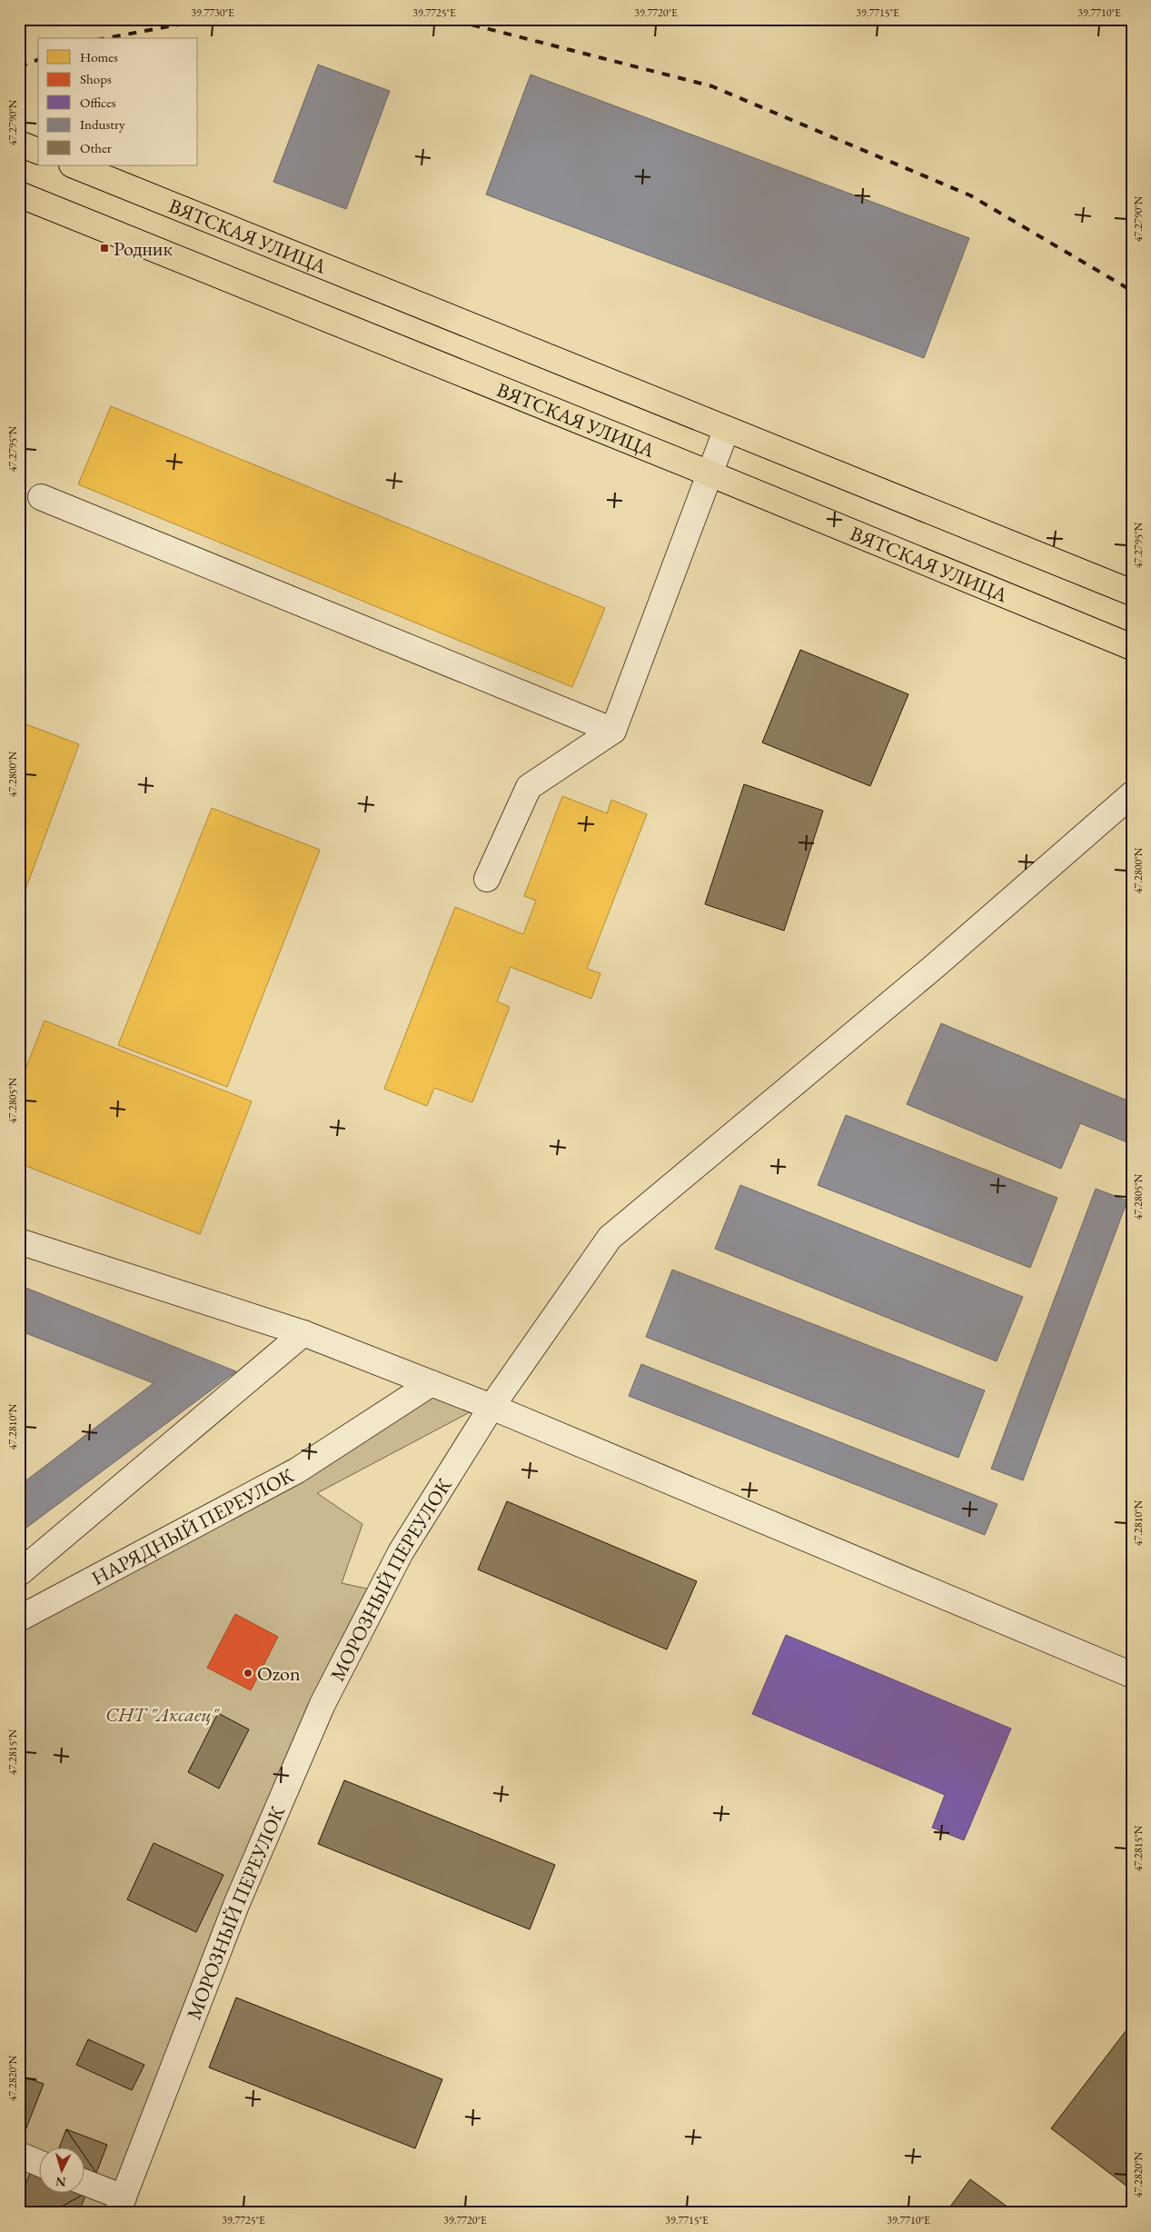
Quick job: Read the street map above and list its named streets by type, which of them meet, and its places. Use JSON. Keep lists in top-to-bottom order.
{
  "streets": {
    "main road": ["ВЯТСКАЯ УЛИЦА"],
    "street": ["НАРЯДНЫЙ ПЕРЕУЛОК", "МОРОЗНЫЙ ПЕРЕУЛОК"]
  },
  "parks": ["СНТ \"Аксаец\""],
  "places": {
    "transit": ["Родник"],
    "other": ["Ozon"]
  },
  "legend": [
    "Homes",
    "Shops",
    "Offices",
    "Industry",
    "Other"
  ],
  "north": "bottom",
  "coordinates": [
    "39.7730°E",
    "39.7725°E",
    "39.7720°E",
    "39.7715°E",
    "39.7710°E",
    "47.2790°N",
    "47.2795°N",
    "47.2800°N",
    "47.2805°N",
    "47.2810°N",
    "47.2815°N",
    "47.2820°N"
  ]
}
